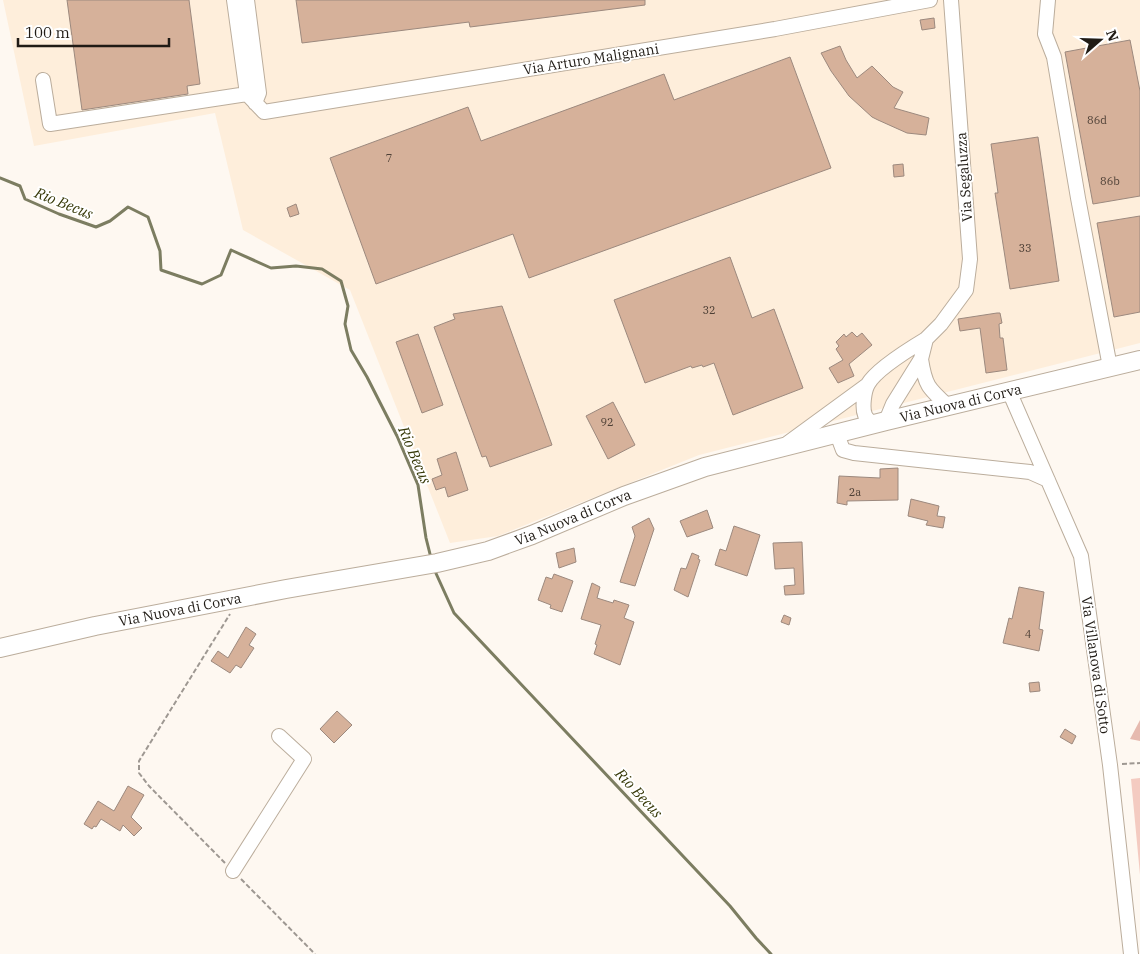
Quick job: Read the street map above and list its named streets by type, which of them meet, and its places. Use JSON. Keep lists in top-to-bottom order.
{
  "streets": {
    "main road": ["Via Nuova di Corva"],
    "street": ["Via Arturo Malignani", "Via Segaluzza", "Via Villanova di Sotto"]
  },
  "crossings": [
    ["Via Segaluzza", "Via Nuova di Corva"],
    ["Via Nuova di Corva", "Via Villanova di Sotto"]
  ],
  "water": ["Rio Becus"],
  "house_numbers": [
    "86d",
    "7",
    "86b",
    "33",
    "32",
    "92",
    "2a",
    "4"
  ],
  "scale_bar": "100 m",
  "north": "right"
}
